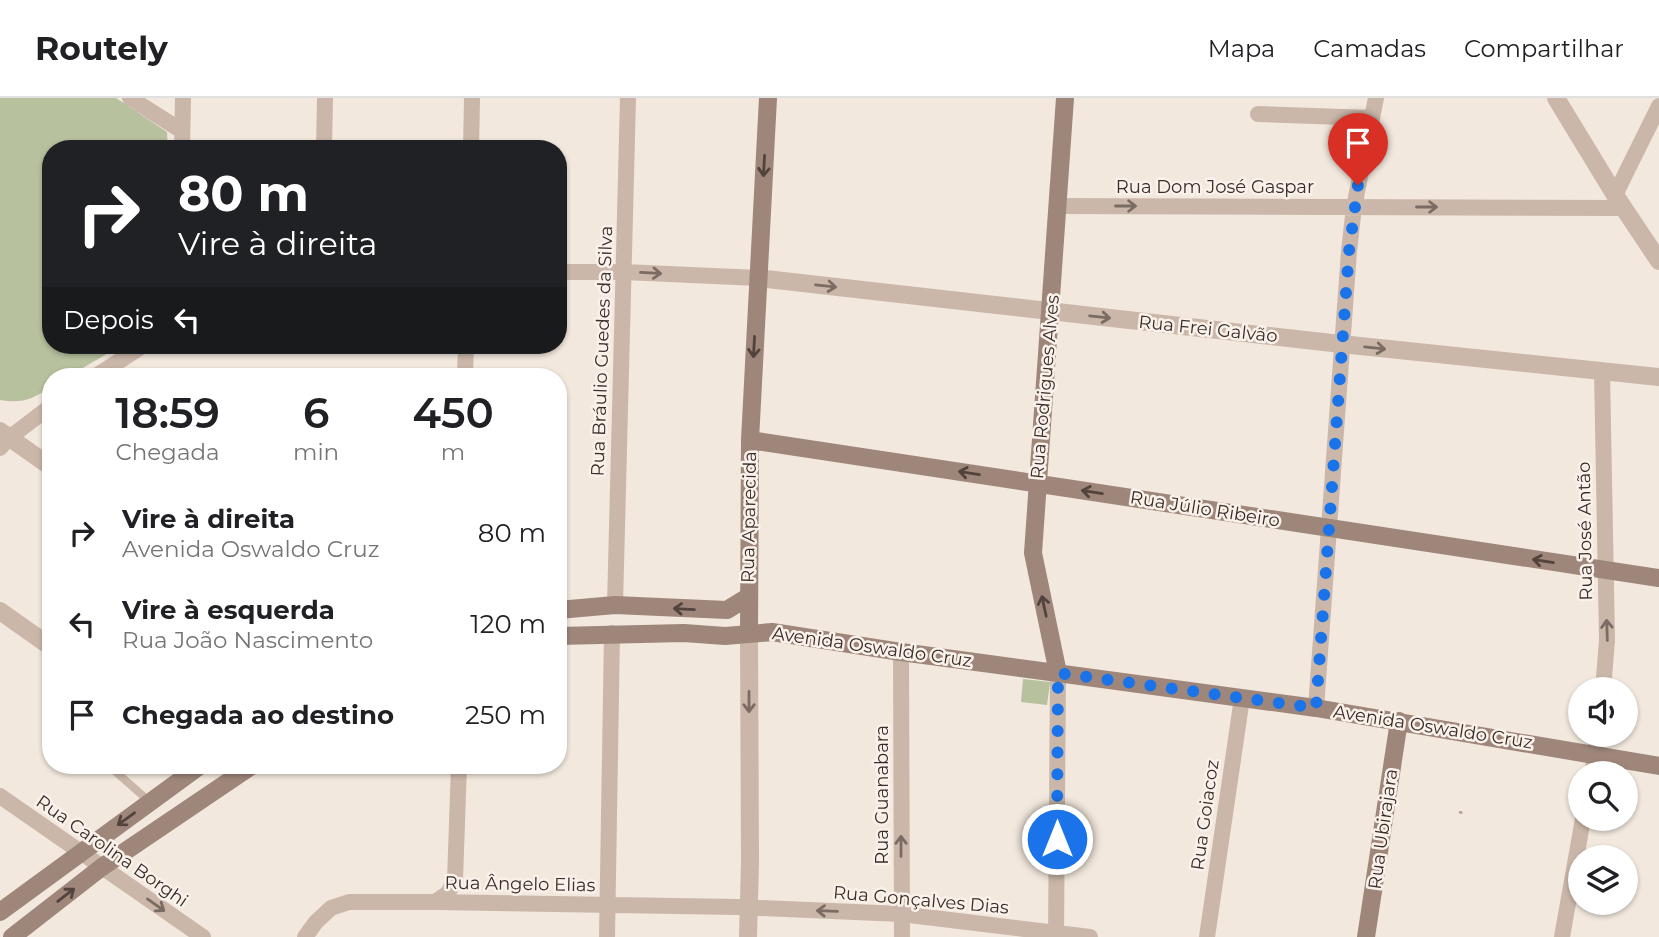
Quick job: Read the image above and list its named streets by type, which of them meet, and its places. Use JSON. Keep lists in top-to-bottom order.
{
  "streets": {
    "main road": [
      "Rua Rodrigues Alves",
      "Rua Júlio Ribeiro",
      "Rua Aparecida",
      "Avenida Oswaldo Cruz",
      "Rua Ubirajara"
    ],
    "street": [
      "Rua Dom José Gaspar",
      "Rua Frei Galvão",
      "Rua Bráulio Guedes da Silva",
      "Rua José Antão",
      "Rua Guanabara",
      "Rua Goiacoz",
      "Rua Carolina Borghi",
      "Rua Ângelo Elias",
      "Rua Gonçalves Dias"
    ]
  },
  "crossings": [
    ["Rua Dom José Gaspar", "Rua Rodrigues Alves"],
    ["Rua Frei Galvão", "Rua Rodrigues Alves"],
    ["Rua Frei Galvão", "Rua Aparecida"],
    ["Rua Frei Galvão", "Rua José Antão"],
    ["Rua Rodrigues Alves", "Rua Júlio Ribeiro"],
    ["Rua Rodrigues Alves", "Avenida Oswaldo Cruz"],
    ["Rua Júlio Ribeiro", "Rua Aparecida"],
    ["Rua Júlio Ribeiro", "Rua José Antão"],
    ["Rua Aparecida", "Avenida Oswaldo Cruz"],
    ["Rua Aparecida", "Rua Ângelo Elias"],
    ["Rua Aparecida", "Rua Gonçalves Dias"],
    ["Avenida Oswaldo Cruz", "Rua Guanabara"],
    ["Avenida Oswaldo Cruz", "Rua Goiacoz"],
    ["Avenida Oswaldo Cruz", "Rua Ubirajara"],
    ["Rua Guanabara", "Rua Gonçalves Dias"],
    ["Rua Ângelo Elias", "Rua Gonçalves Dias"]
  ],
  "one_way": [
    "Rua Dom José Gaspar",
    "Rua Frei Galvão",
    "Rua Júlio Ribeiro",
    "Rua Aparecida",
    "Rua Guanabara",
    "Rua Carolina Borghi",
    "Rua Gonçalves Dias"
  ],
  "page": {
    "header": "Routely",
    "nav": ["Mapa", "Camadas", "Compartilhar"],
    "turn": ["80 m", "Vire à direita"],
    "then": "Depois",
    "eta": [
      "18:59",
      "Chegada",
      "6",
      "min",
      "450",
      "m"
    ],
    "list": [
      {
        "name": "Vire à direita",
        "note": "Avenida Oswaldo Cruz",
        "value": "80 m"
      },
      {
        "name": "Vire à esquerda",
        "note": "Rua João Nascimento",
        "value": "120 m"
      },
      {
        "name": "Chegada ao destino",
        "value": "250 m"
      }
    ]
  }
}
